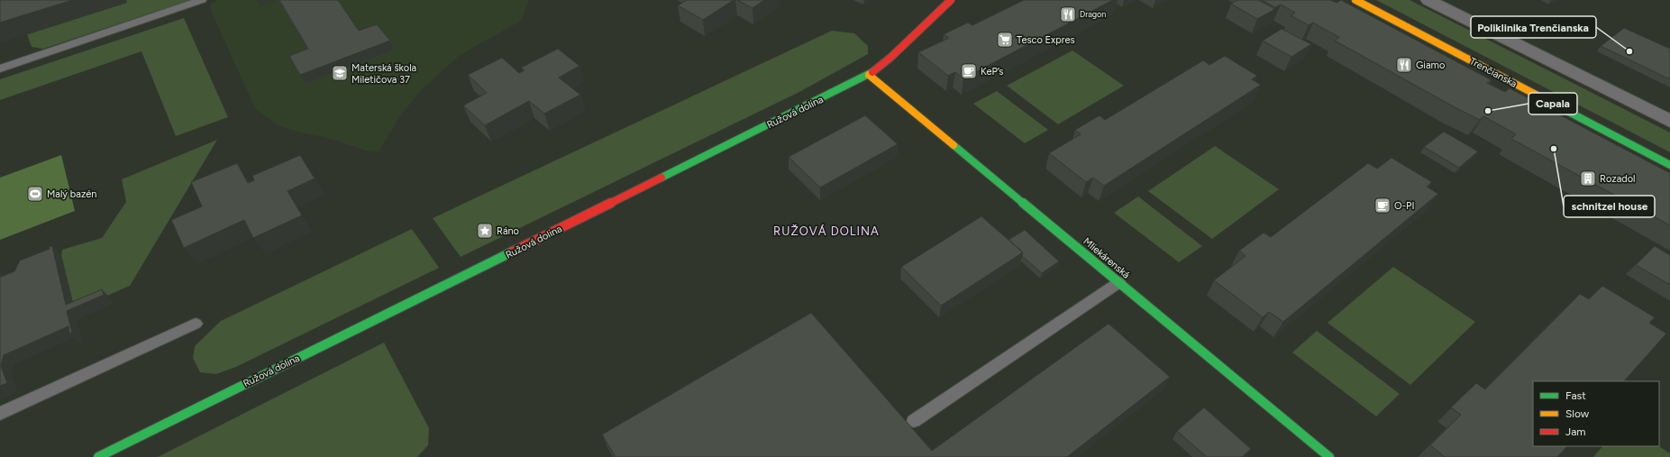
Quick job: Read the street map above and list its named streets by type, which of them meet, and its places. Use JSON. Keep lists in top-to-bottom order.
{
  "streets": {
    "street": ["Trenčianska", "Ružová dolina", "Mliekárenská"]
  },
  "crossings": [
    ["Ružová dolina", "Mliekárenská"]
  ],
  "districts": ["RUŽOVÁ DOLINA"],
  "places": {
    "restaurant": ["Dragon", "Giamo"],
    "supermarket": ["Tesco Expres"],
    "other": ["Poliklinika Trenčianska", "Capala", "schnitzel house"],
    "cafe": ["KeP’s", "O-PI"],
    "school or university": ["Materská škola Miletičova 37"],
    "building": ["Rozadol"],
    "sports": ["Malý bazén"],
    "place": ["Ráno"]
  },
  "legend": ["Fast", "Slow", "Jam"]
}
